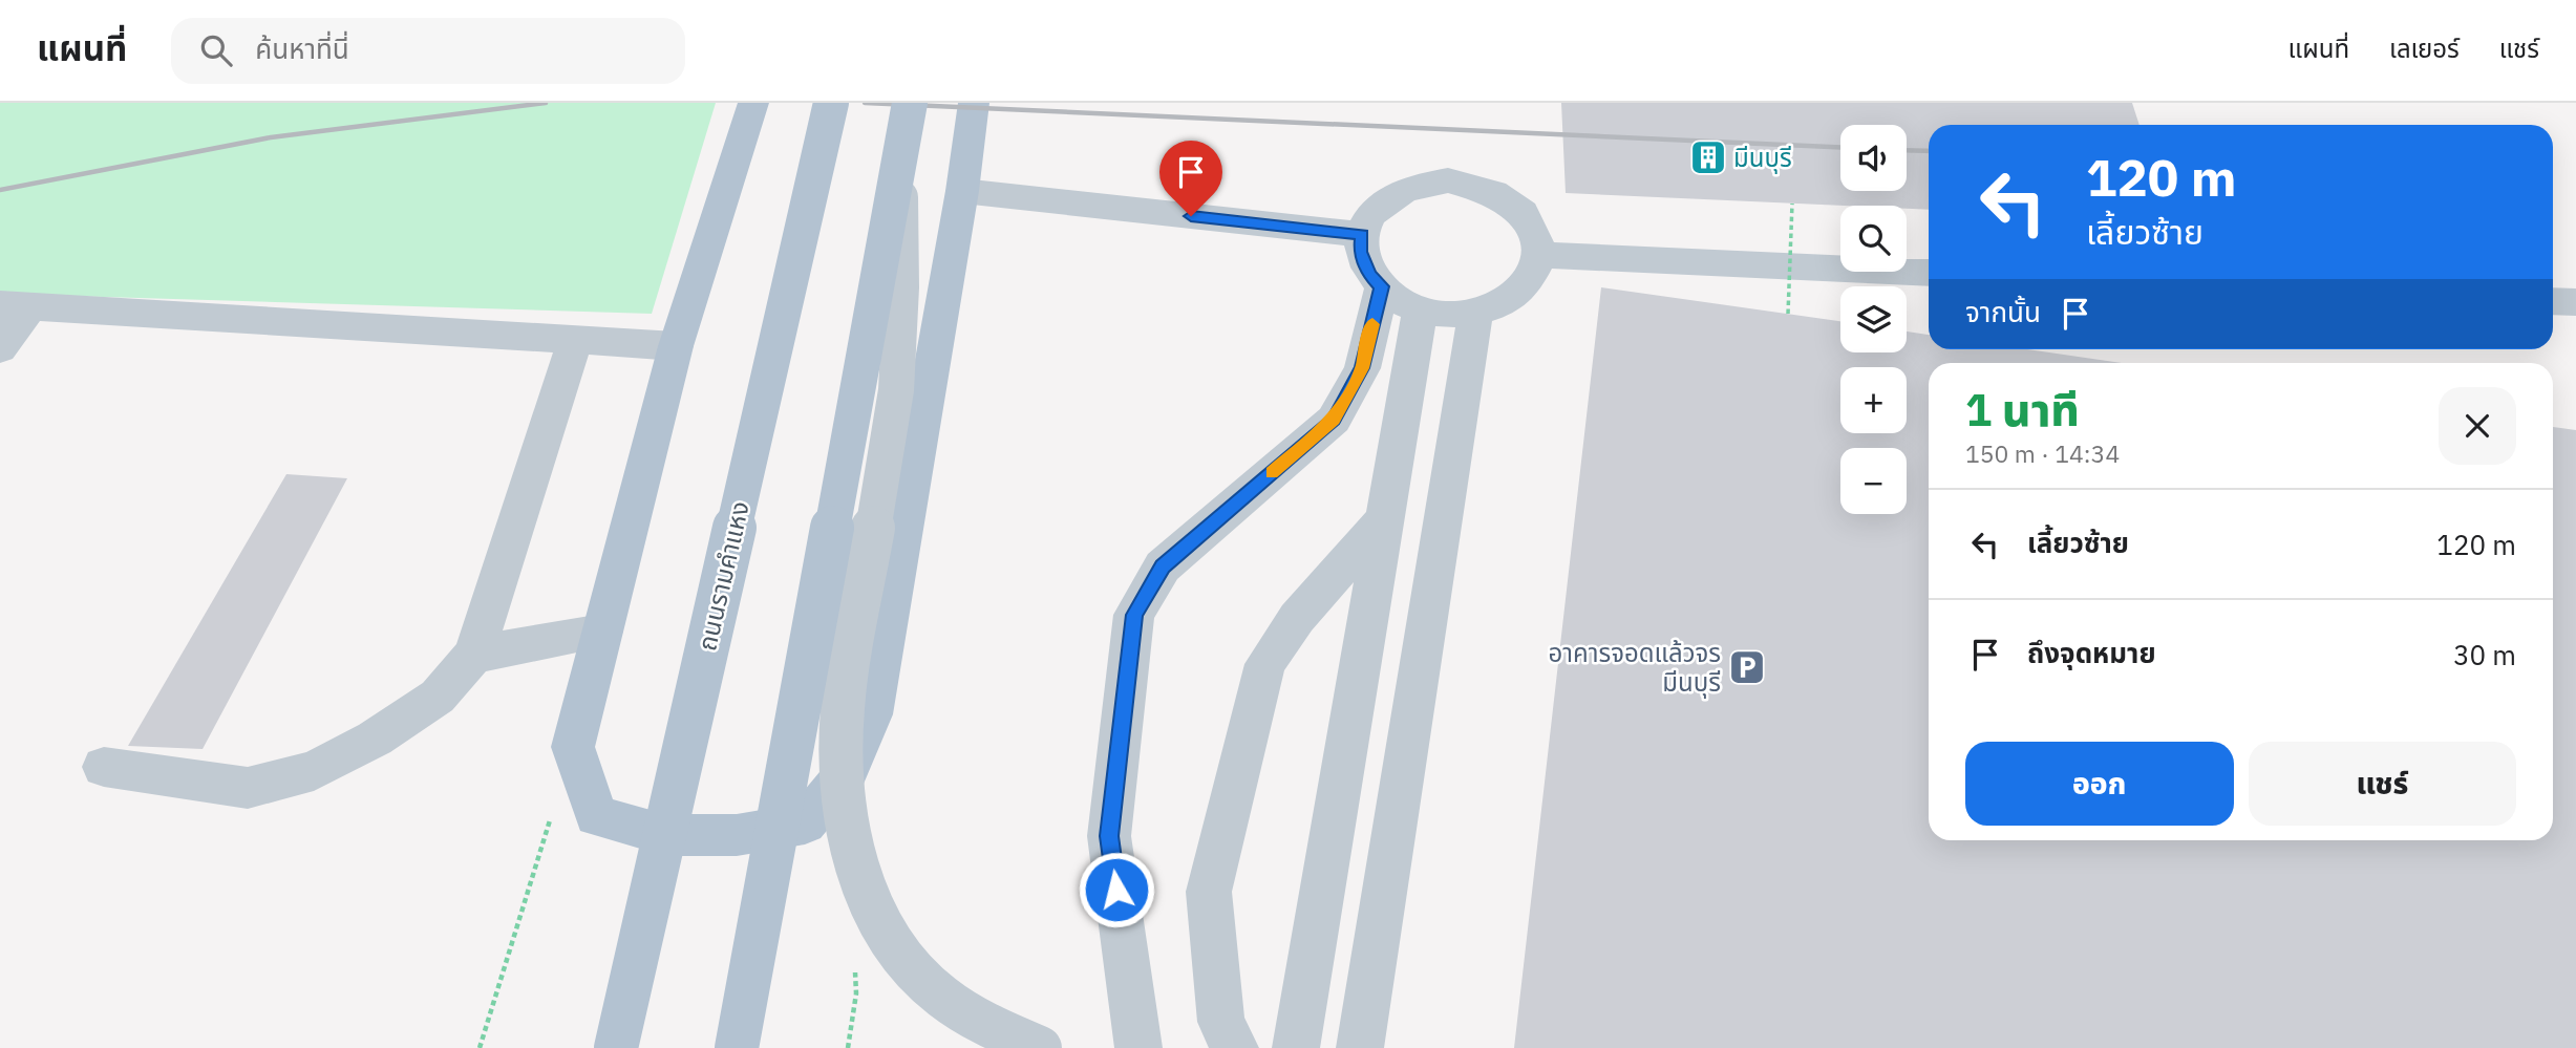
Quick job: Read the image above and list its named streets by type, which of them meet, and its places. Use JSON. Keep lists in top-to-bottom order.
{
  "streets": {
    "main road": ["ถนนรามคำแหง"]
  },
  "places": {
    "building": ["มีนบุรี"],
    "parking": ["อาคารจอดแล้วจร มีนบุรี"]
  },
  "page": {
    "header": "แผนที่",
    "search": "ค้นหาที่นี่",
    "nav": ["แผนที่", "เลเยอร์", "แชร์"],
    "map_buttons": ["+", "−"],
    "turn": ["120 m", "เลี้ยวซ้าย"],
    "then": "จากนั้น",
    "heading": ["1 นาที", "150 m · 14:34"],
    "list": [
      {
        "name": "เลี้ยวซ้าย",
        "value": "120 m"
      },
      {
        "name": "ถึงจุดหมาย",
        "value": "30 m"
      }
    ],
    "buttons": ["ออก", "แชร์"]
  }
}
